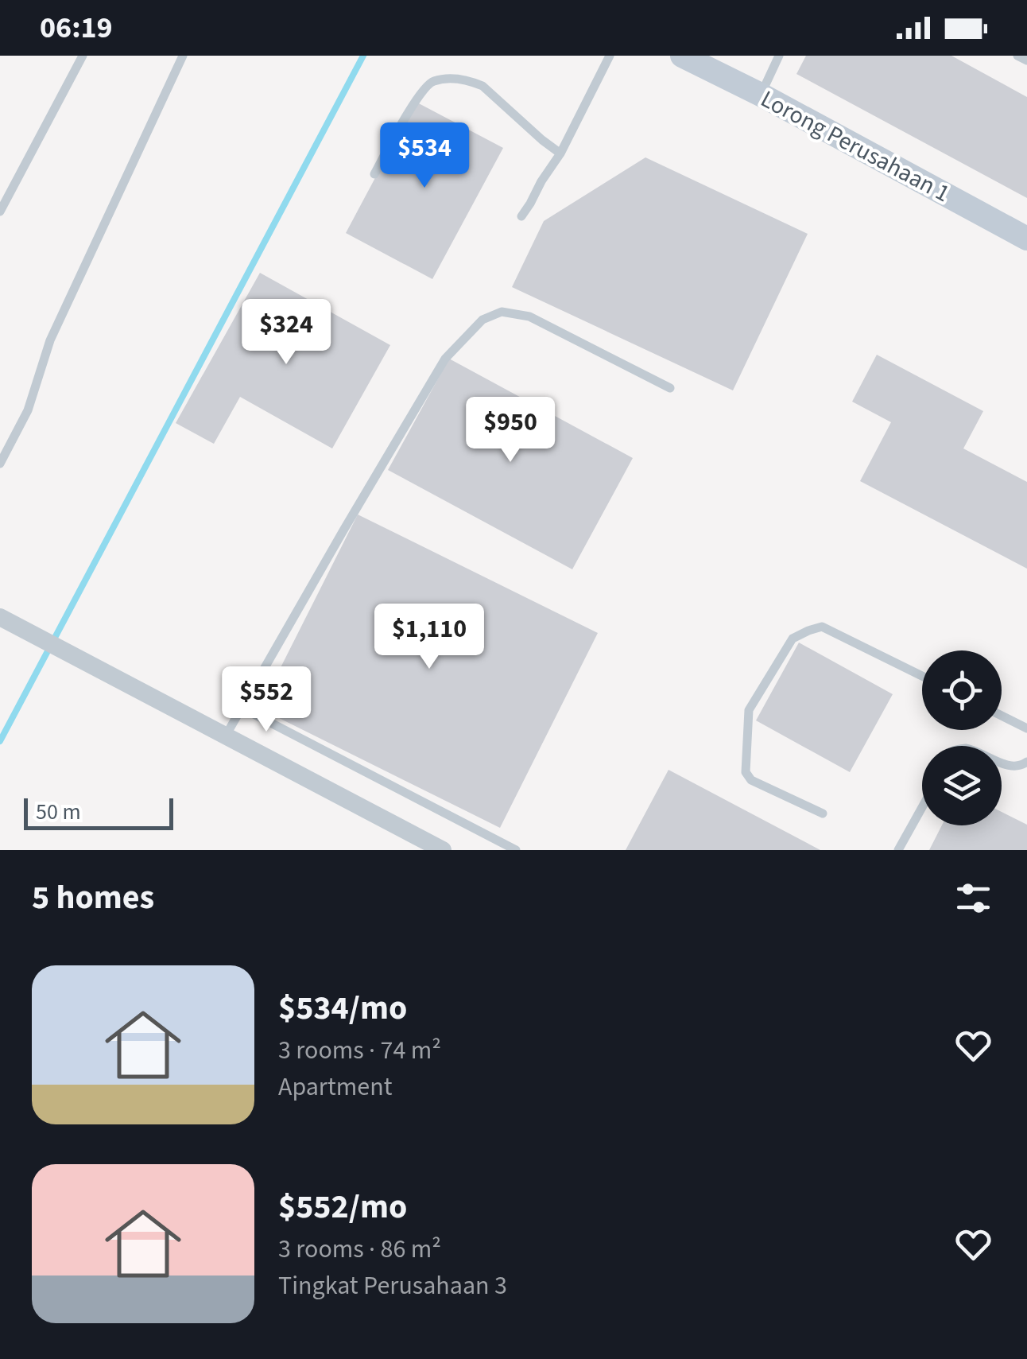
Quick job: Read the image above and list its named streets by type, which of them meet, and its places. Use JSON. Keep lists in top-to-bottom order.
{
  "streets": {
    "street": ["Lorong Perusahaan 1"]
  },
  "scale_bar": "50 m",
  "page": {
    "status": "06:19",
    "price": [
      "$534",
      "$324",
      "$950",
      "$1,110",
      "$552"
    ],
    "scale": "50 m",
    "heading": "5 homes",
    "list": [
      {
        "name": "$534/mo",
        "note": "3 rooms · 74 m² · Apartment"
      },
      {
        "name": "$552/mo",
        "note": "3 rooms · 86 m² · Tingkat Perusahaan 3"
      }
    ]
  }
}
